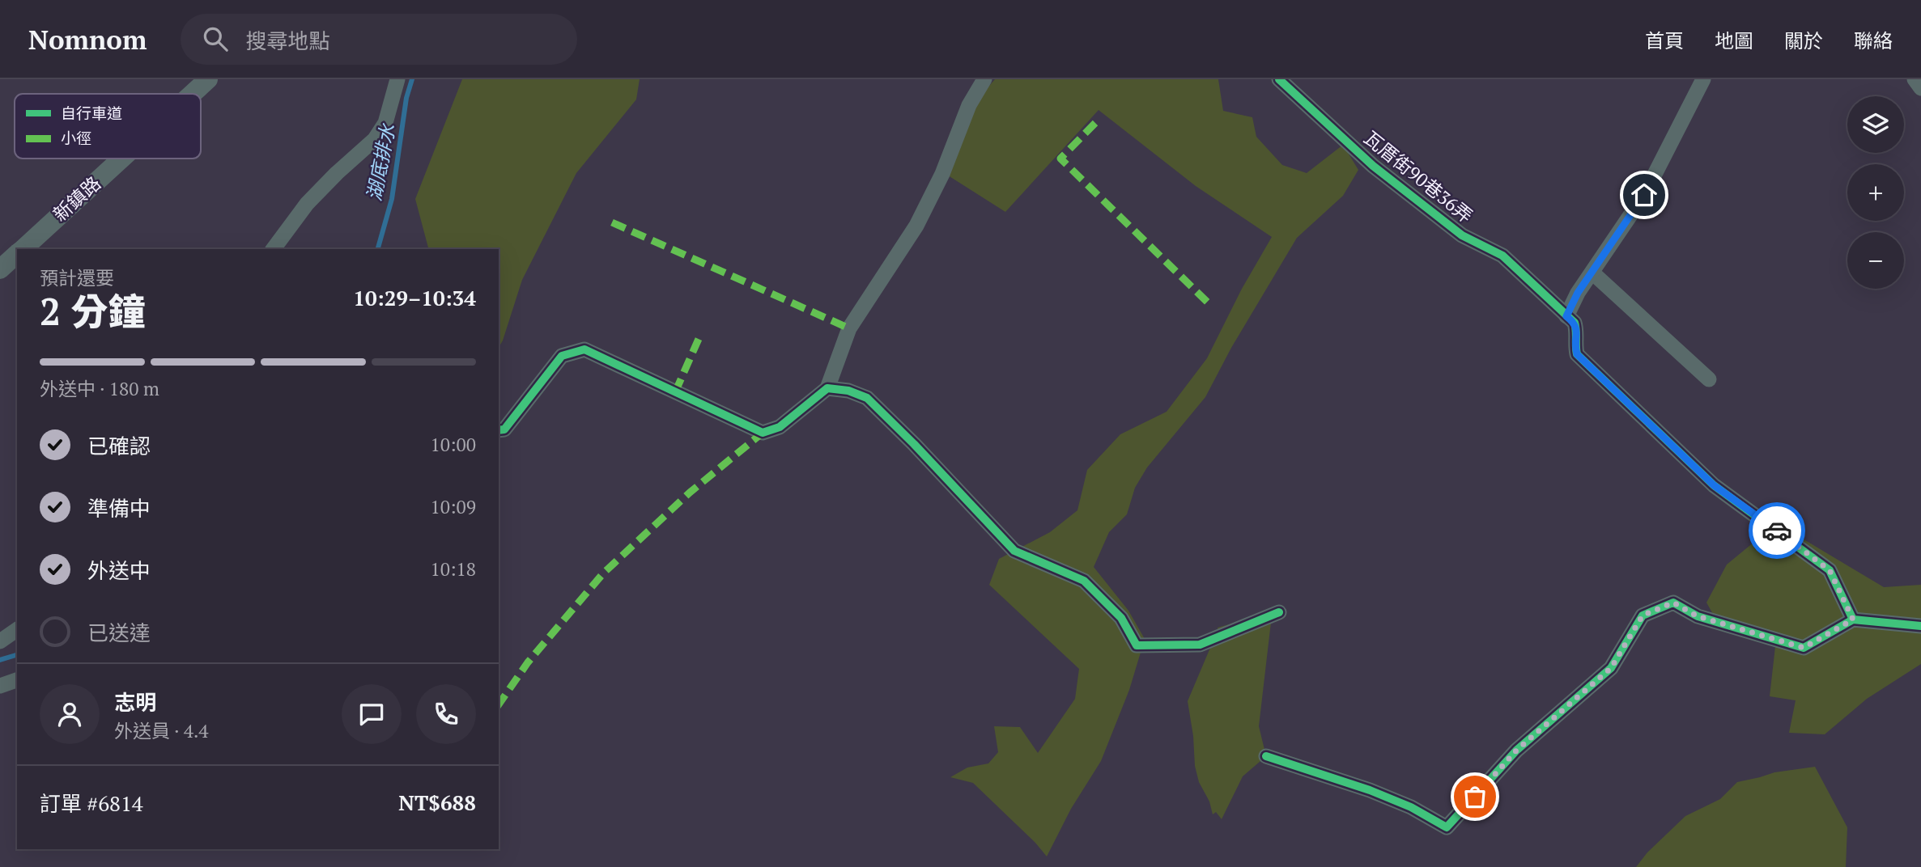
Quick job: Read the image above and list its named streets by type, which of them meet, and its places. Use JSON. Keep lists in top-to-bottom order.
{
  "streets": {
    "street": ["瓦厝街90巷36弄", "新鎮路"]
  },
  "water": ["湖底排水"],
  "legend": ["自行車道", "小徑"],
  "page": {
    "header": "Nomnom",
    "search": "搜尋地點",
    "nav": [
      "首頁",
      "地圖",
      "關於",
      "聯絡"
    ],
    "map_buttons": ["+", "−"],
    "heading": ["2 分鐘", "預計還要", "10:29–10:34"],
    "panel": [
      "志明",
      "外送員 · 4.4",
      "訂單 #6814",
      "NT$688"
    ],
    "bar": "外送中 · 180 m",
    "list": [
      ["已確認", "10:00"],
      ["準備中", "10:09"],
      ["外送中", "10:18"],
      "已送達"
    ]
  }
}
